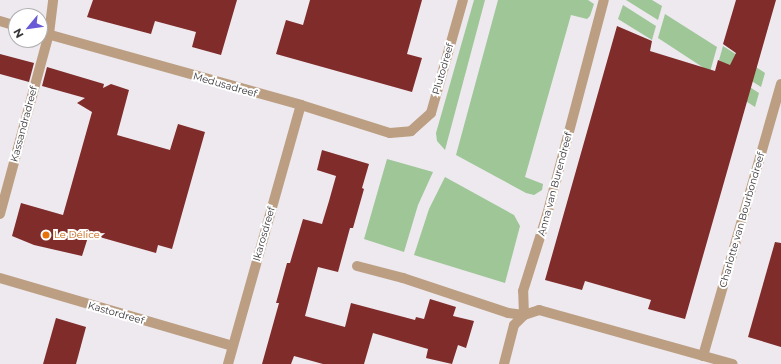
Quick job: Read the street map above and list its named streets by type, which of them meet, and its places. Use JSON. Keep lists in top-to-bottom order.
{
  "streets": {
    "street": [
      "Plutodreef",
      "Medusadreef",
      "Kassandradreef",
      "Anna van Burendreef",
      "Charlotte van Bourbondreef",
      "Ikarosdreef",
      "Kastordreef"
    ]
  },
  "crossings": [
    ["Plutodreef", "Medusadreef"],
    ["Medusadreef", "Ikarosdreef"],
    ["Ikarosdreef", "Kastordreef"]
  ],
  "places": ["Le Délice"],
  "north": "bottom left"
}
